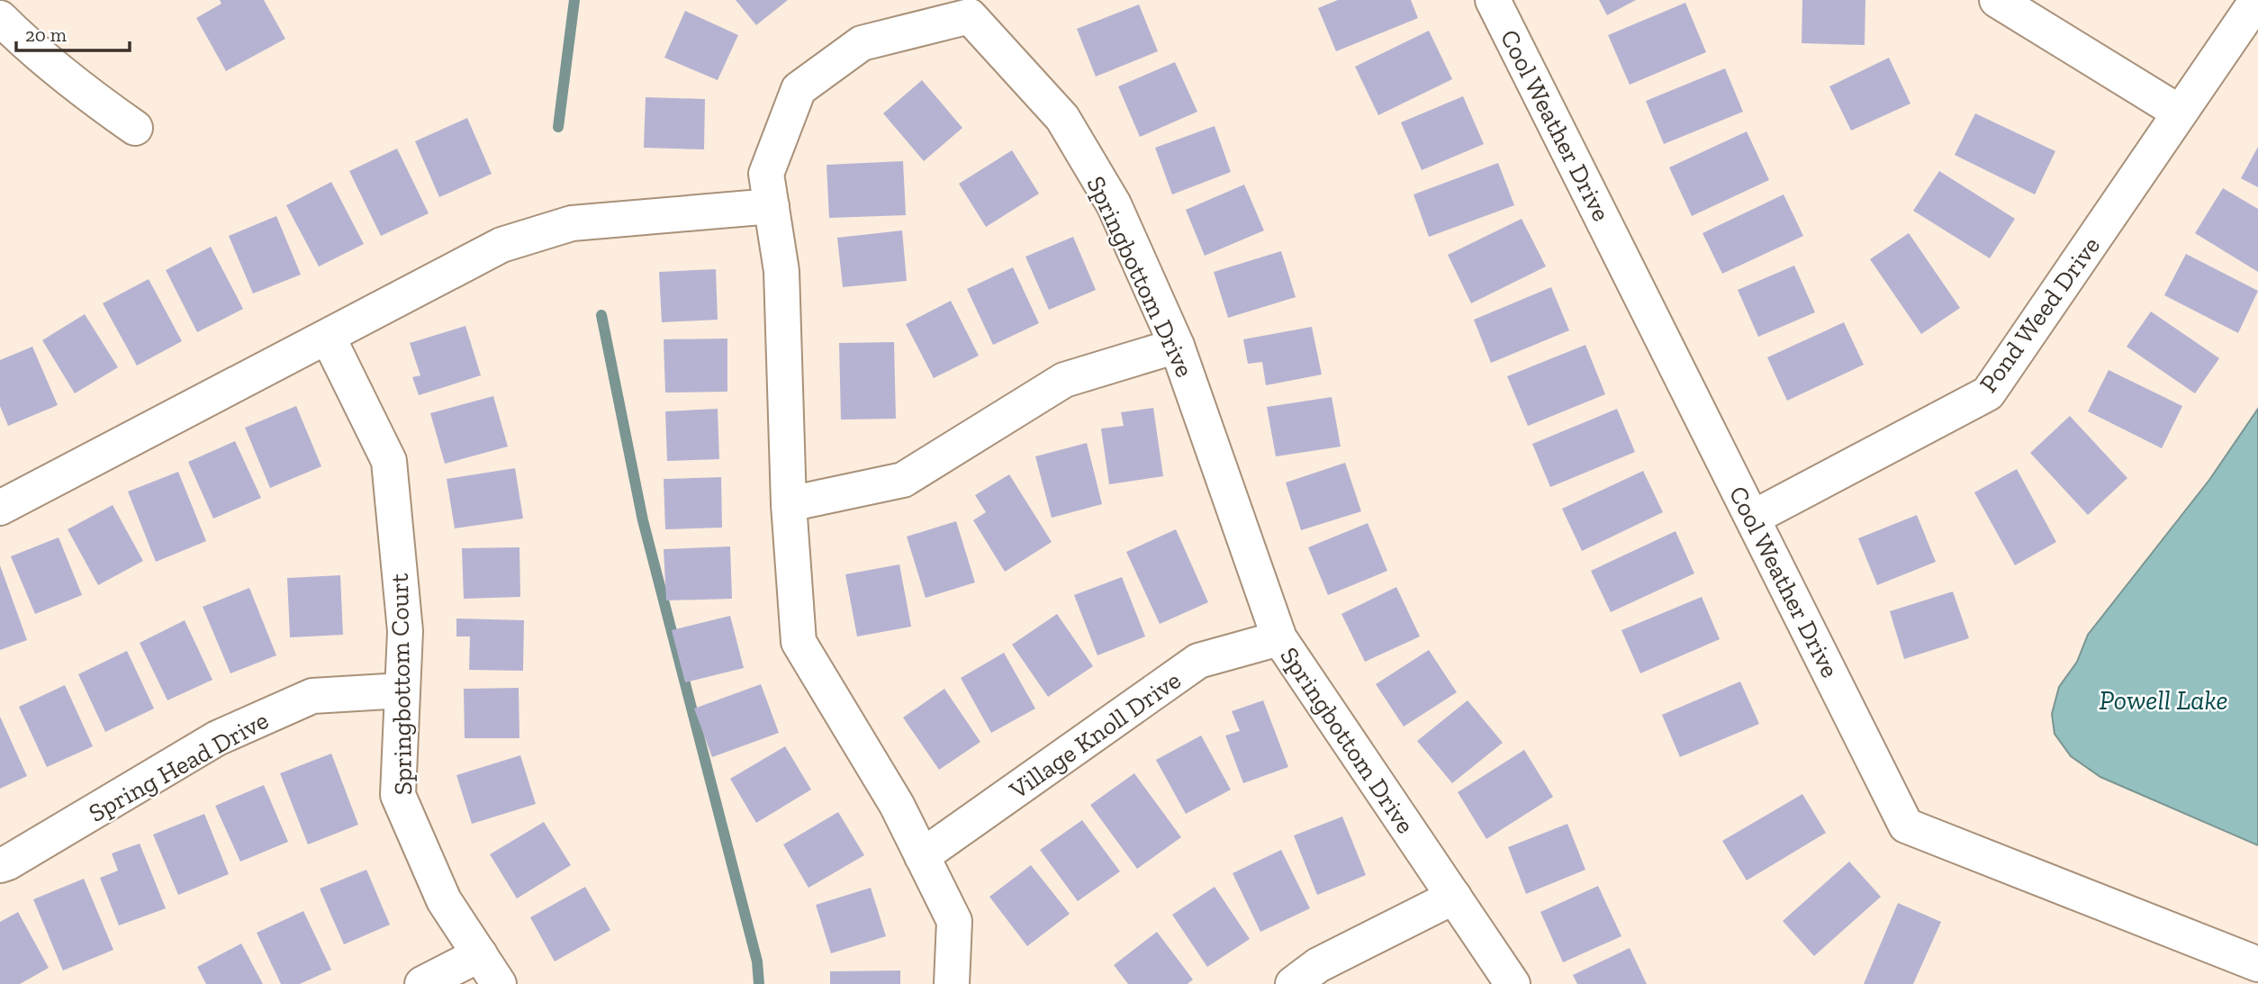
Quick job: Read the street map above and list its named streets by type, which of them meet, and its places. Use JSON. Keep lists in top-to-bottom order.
{
  "streets": {
    "street": [
      "Cool Weather Drive",
      "Springbottom Drive",
      "Pond Weed Drive",
      "Springbottom Court",
      "Village Knoll Drive",
      "Spring Head Drive"
    ]
  },
  "crossings": [
    ["Cool Weather Drive", "Pond Weed Drive"],
    ["Springbottom Drive", "Village Knoll Drive"],
    ["Springbottom Court", "Spring Head Drive"]
  ],
  "water": ["Powell Lake"],
  "scale_bar": "20 m"
}
